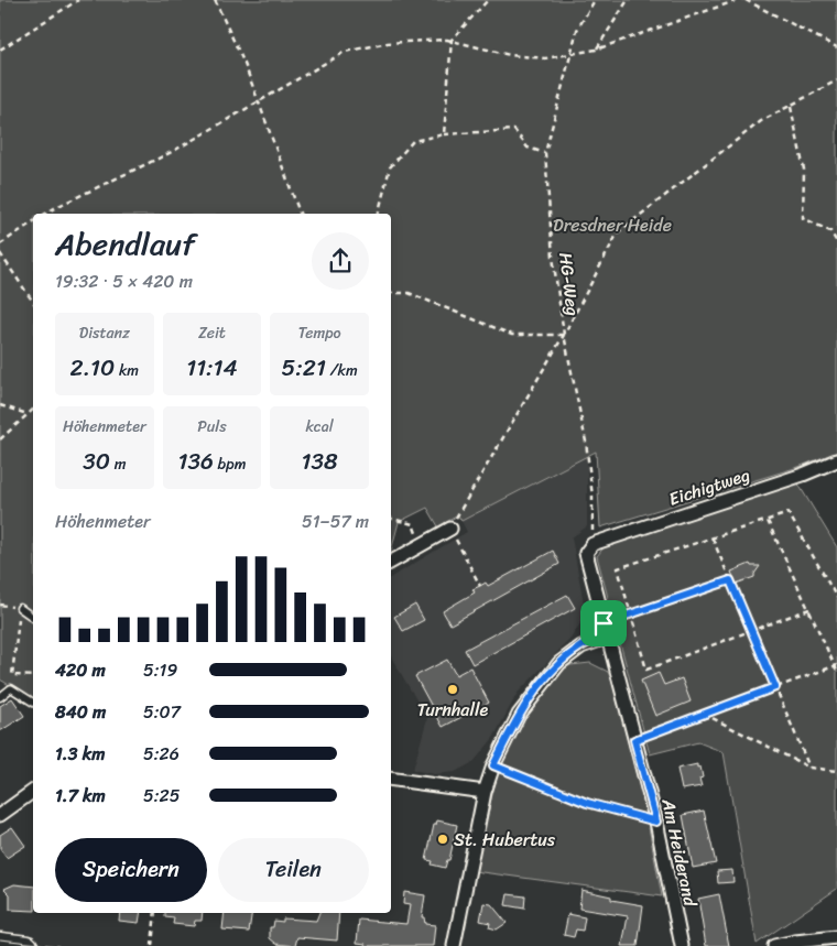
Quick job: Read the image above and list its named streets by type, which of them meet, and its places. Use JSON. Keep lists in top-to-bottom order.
{
  "streets": {
    "street": ["Eichigtweg", "Am Heiderand"],
    "path": ["HG-Weg"]
  },
  "crossings": [
    ["HG-Weg", "Eichigtweg"],
    ["HG-Weg", "Am Heiderand"],
    ["Eichigtweg", "Am Heiderand"]
  ],
  "parks": ["Dresdner Heide"],
  "places": ["Turnhalle", "St. Hubertus"],
  "page": {
    "heading": ["Abendlauf", "19:32 · 5 × 420 m"],
    "stats": [
      ["Distanz", "2.10 km"],
      ["Zeit", "11:14"],
      ["Tempo", "5:21 /km"],
      ["Höhenmeter", "30 m"],
      ["Puls", "136 bpm"],
      ["kcal", "138"]
    ],
    "chart": ["Höhenmeter", "51–57 m"],
    "list": [
      {
        "name": "420 m",
        "note": "5:19"
      },
      {
        "name": "840 m",
        "note": "5:07"
      },
      {
        "name": "1.3 km",
        "note": "5:26"
      },
      {
        "name": "1.7 km",
        "note": "5:25"
      }
    ],
    "buttons": ["Speichern", "Teilen"]
  }
}
